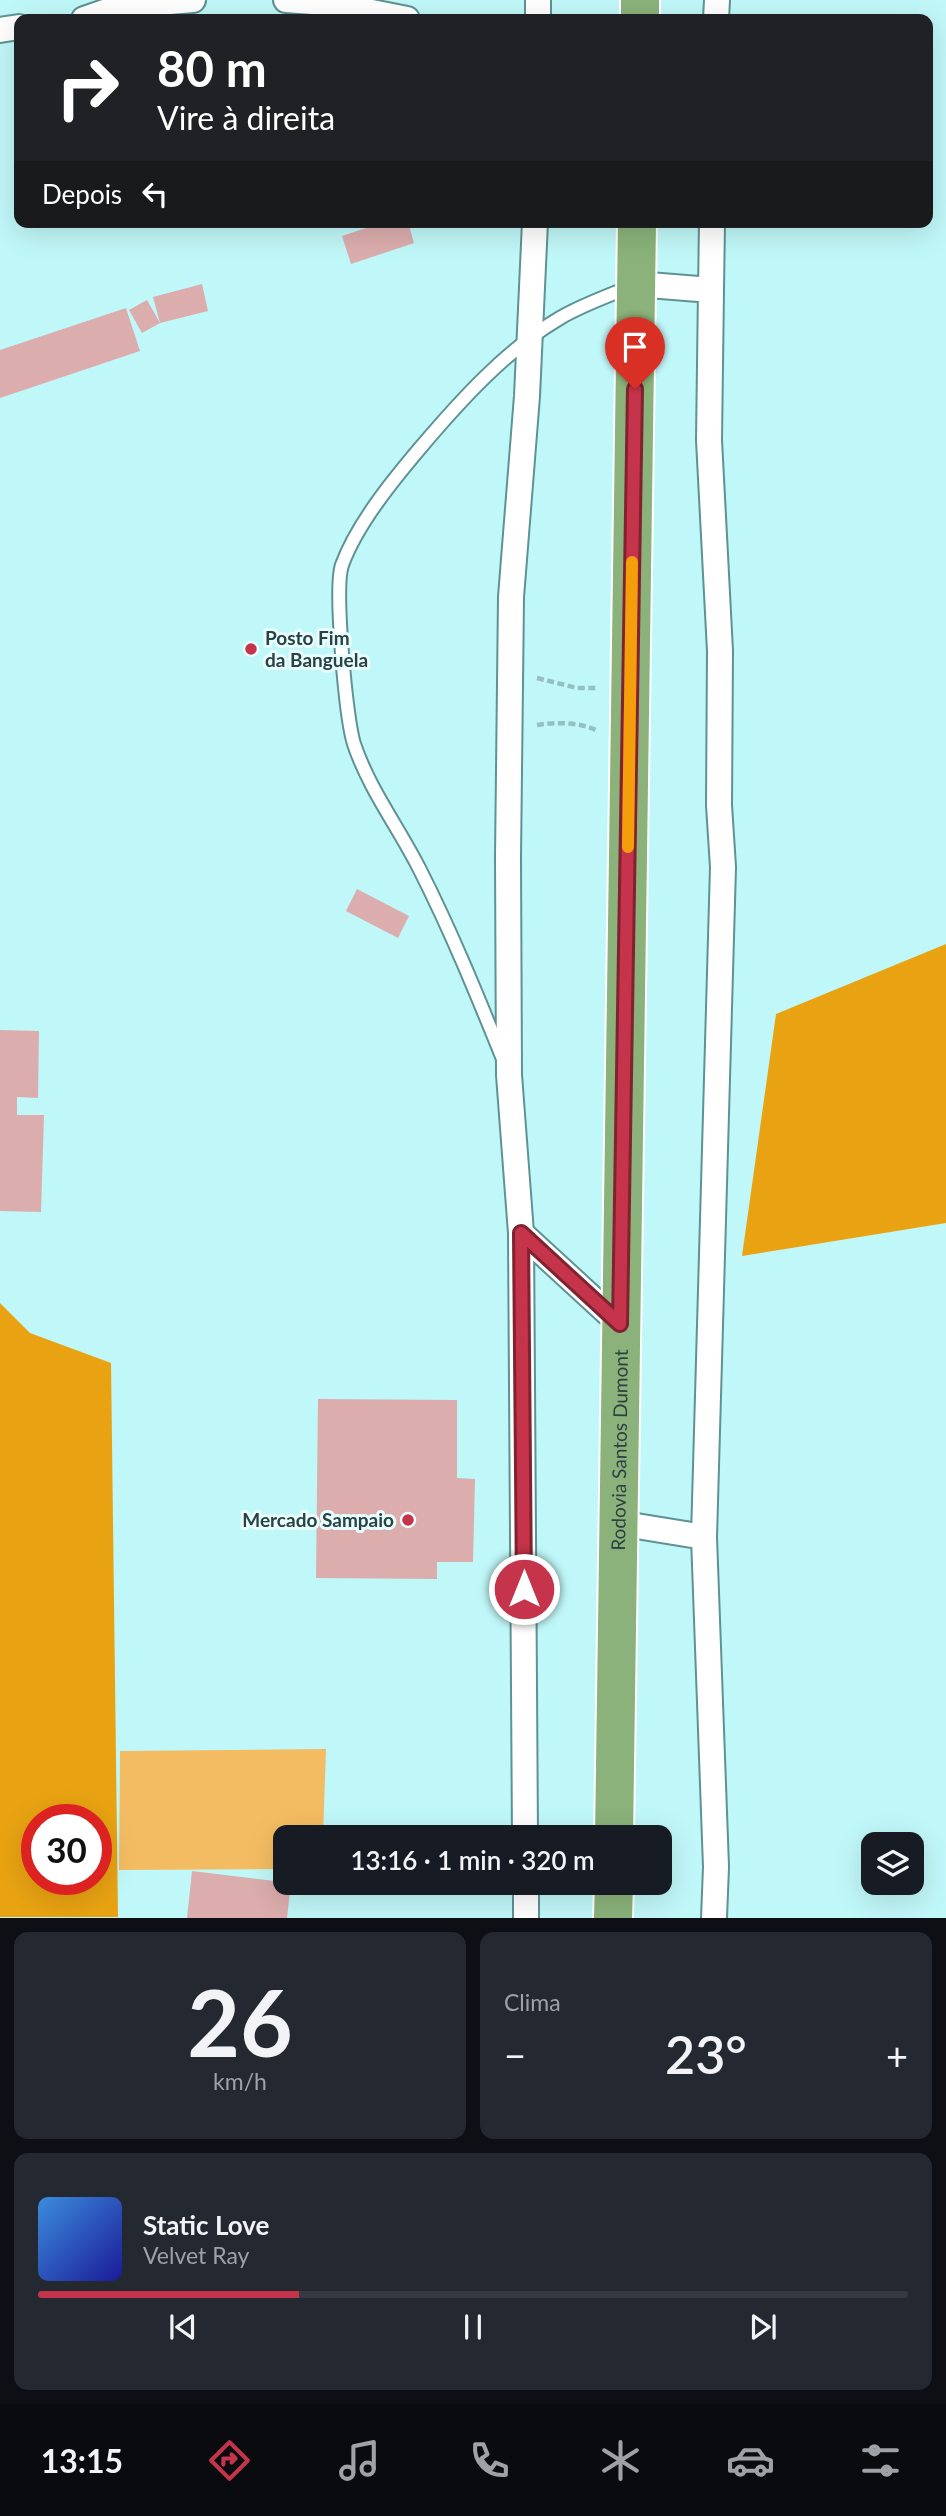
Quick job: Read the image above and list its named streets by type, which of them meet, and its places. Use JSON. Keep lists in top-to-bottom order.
{
  "streets": {
    "highway": ["Rodovia Santos Dumont"]
  },
  "places": ["Posto Fim da Banguela", "Mercado Sampaio"],
  "page": {
    "turn": ["80 m", "Vire à direita"],
    "then": "Depois",
    "limit": "30",
    "trip": "13:16 · 1 min · 320 m",
    "tile": [
      ["26", "km/h"],
      "Clima"
    ],
    "heat": ["−", "23°", "+"],
    "song": ["Static Love", "Velvet Ray"],
    "tabs": "13:15"
  }
}
